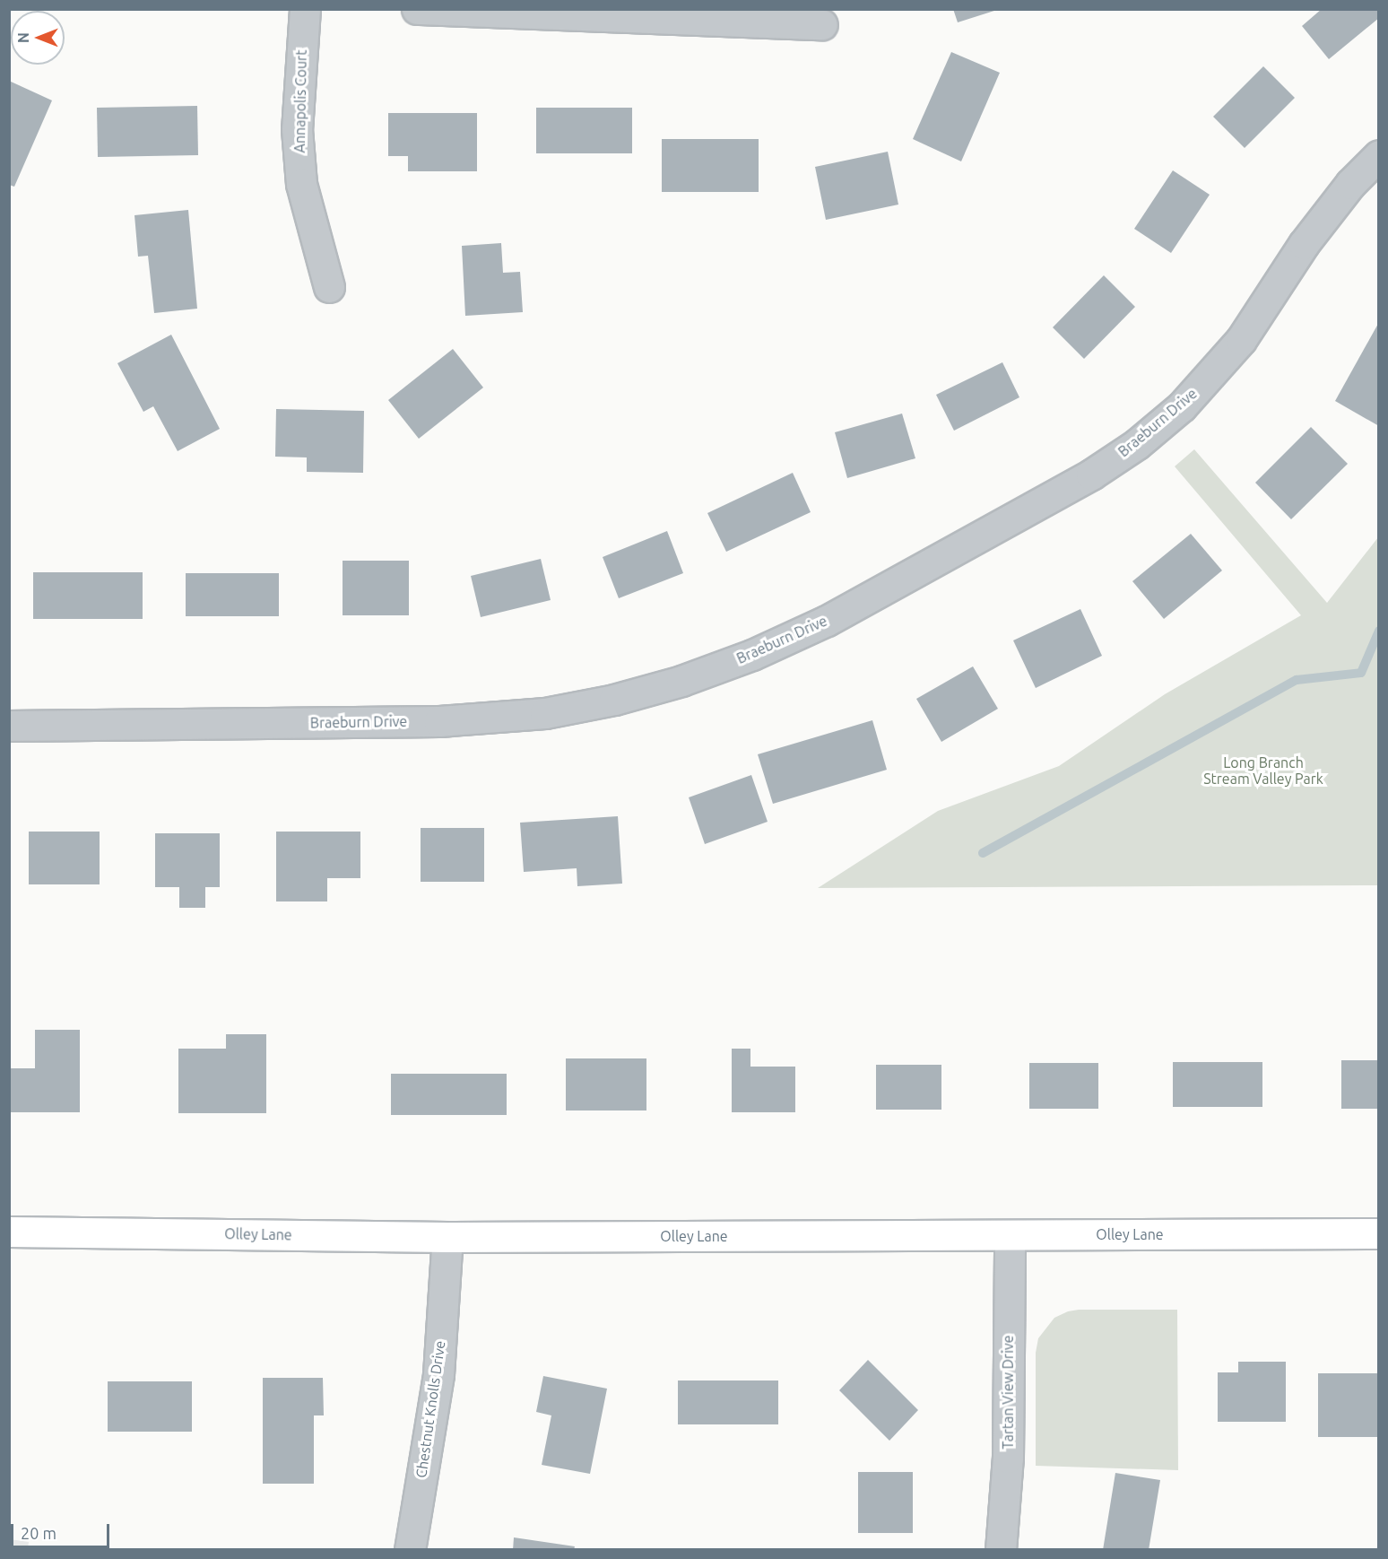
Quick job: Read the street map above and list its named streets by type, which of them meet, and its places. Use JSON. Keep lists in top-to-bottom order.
{
  "streets": {
    "main road": ["Olley Lane"],
    "street": [
      "Annapolis Court",
      "Braeburn Drive",
      "Tartan View Drive",
      "Chestnut Knolls Drive"
    ]
  },
  "crossings": [
    ["Olley Lane", "Tartan View Drive"],
    ["Olley Lane", "Chestnut Knolls Drive"]
  ],
  "parks": ["Long Branch Stream Valley Park"],
  "scale_bar": "20 m",
  "north": "left"
}
